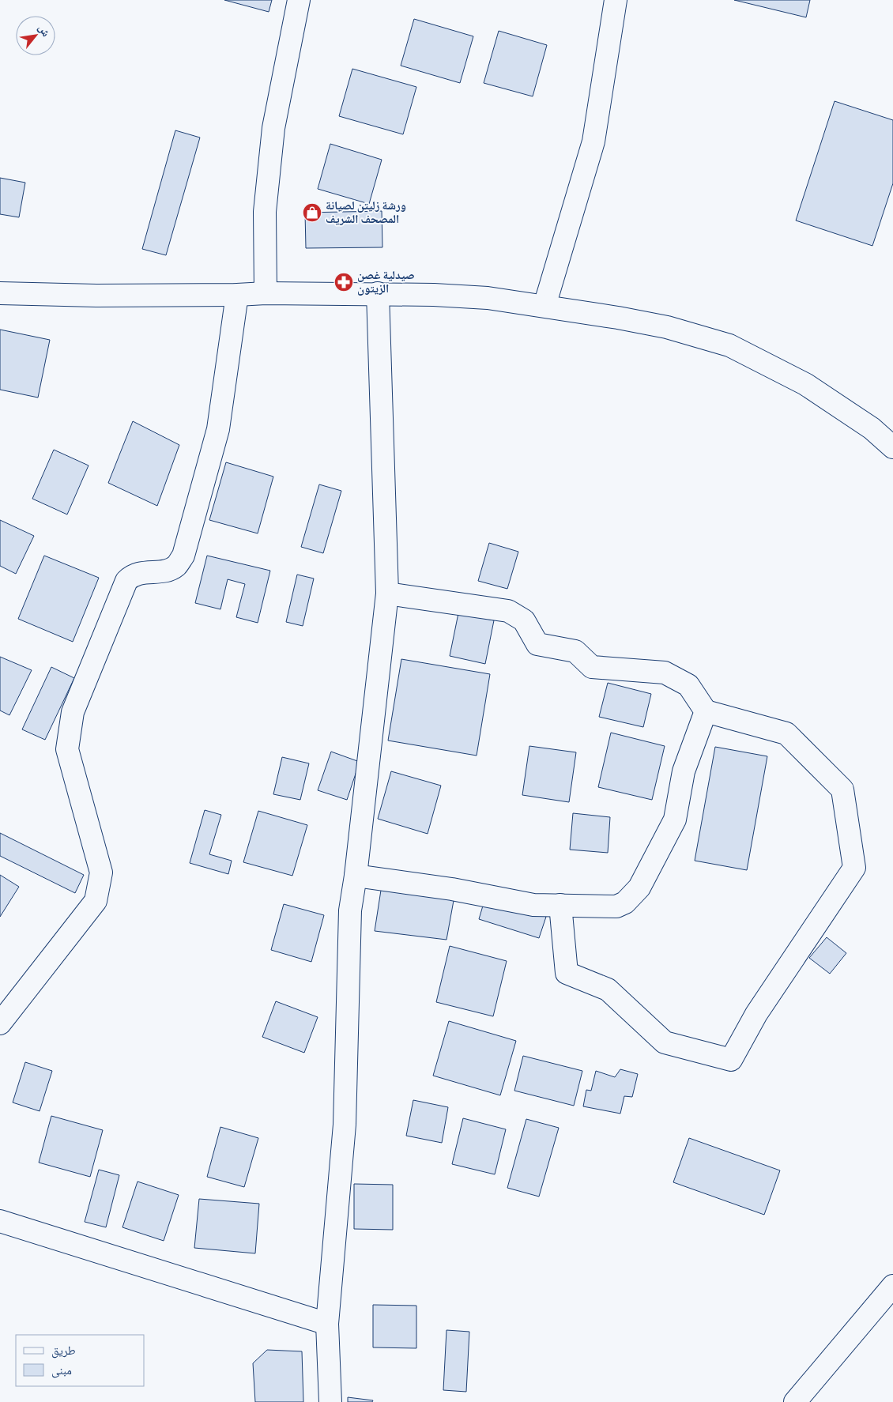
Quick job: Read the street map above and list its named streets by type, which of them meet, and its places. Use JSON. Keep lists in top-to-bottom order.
{
  "places": {
    "shop": ["ورشة زليتن لصيانة المصحف الشريف"],
    "pharmacy": ["صيدلية غصن الزيتون"]
  },
  "legend": ["طريق", "مبنى"],
  "north": "top right"
}
